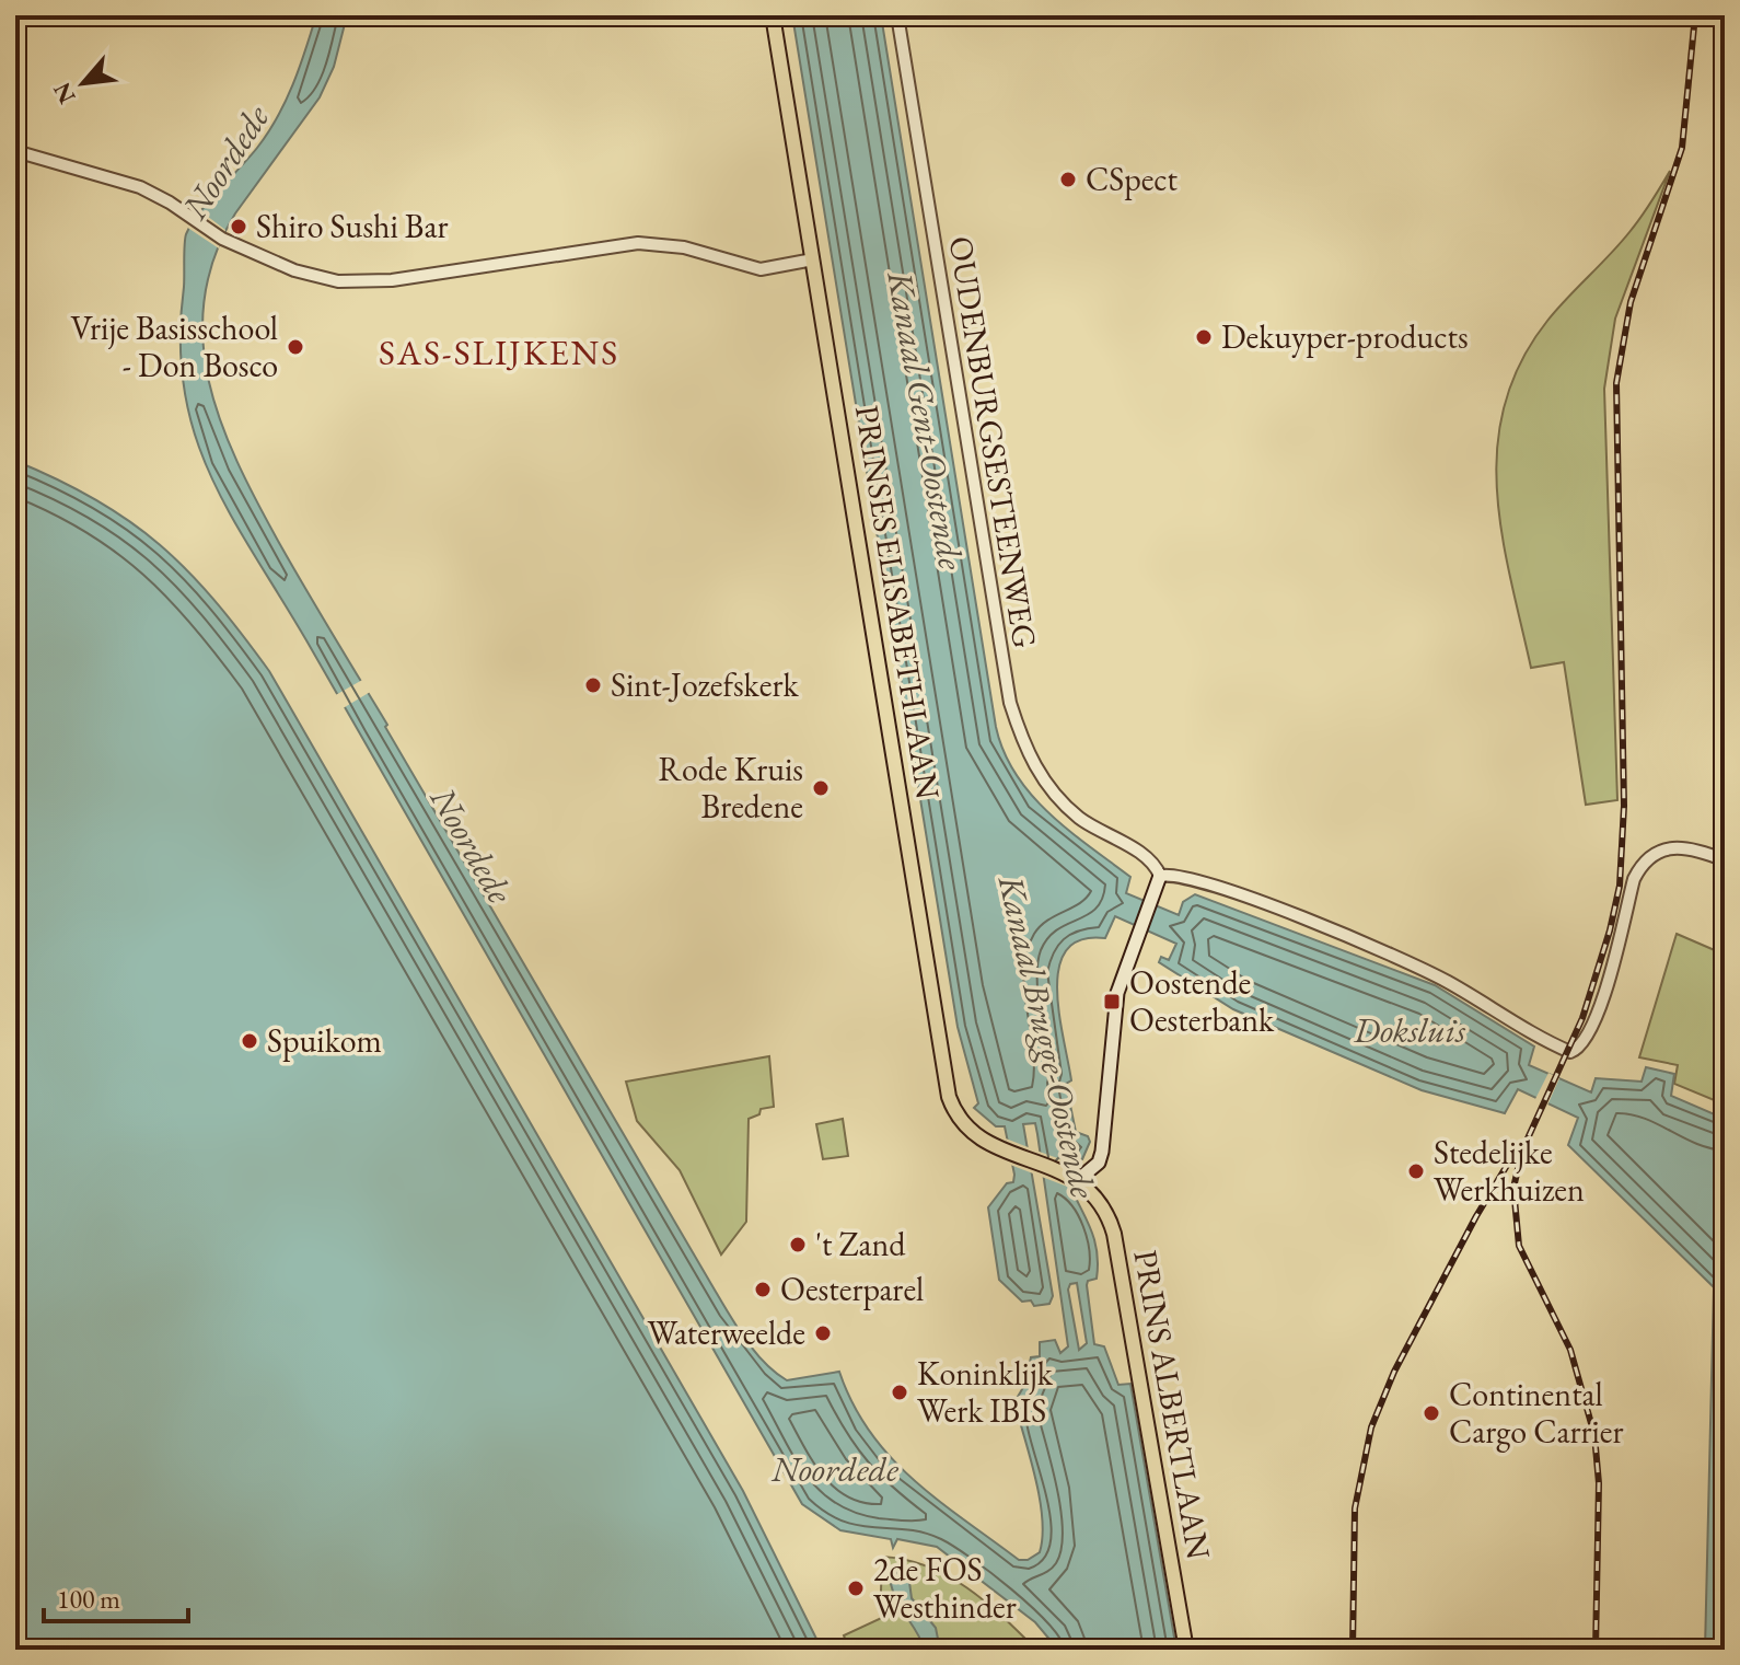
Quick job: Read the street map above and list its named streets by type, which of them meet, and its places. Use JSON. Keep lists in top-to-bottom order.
{
  "streets": {
    "main road": ["PRINSES ELISABETHLAAN", "PRINS ALBERTLAAN"],
    "street": ["OUDENBURGSESTEENWEG"]
  },
  "crossings": [
    ["PRINSES ELISABETHLAAN", "PRINS ALBERTLAAN"]
  ],
  "districts": ["SAS-SLIJKENS"],
  "water": [
    "Noordede",
    "Kanaal Gent-Oostende",
    "Doksluis",
    "Kanaal Brugge-Oostende"
  ],
  "places": {
    "other": [
      "CSpect",
      "Shiro Sushi Bar",
      "Dekuyper-products",
      "Vrije Basisschool - Don Bosco",
      "Sint-Jozefskerk",
      "Rode Kruis Bredene",
      "Spuikom",
      "Stedelijke Werkhuizen",
      "'t Zand",
      "Oesterparel",
      "Waterweelde",
      "Koninklijk Werk IBIS",
      "Continental Cargo Carrier",
      "2de FOS Westhinder"
    ],
    "transit": ["Oostende Oesterbank"]
  },
  "scale_bar": "100 m",
  "north": "bottom left"
}
